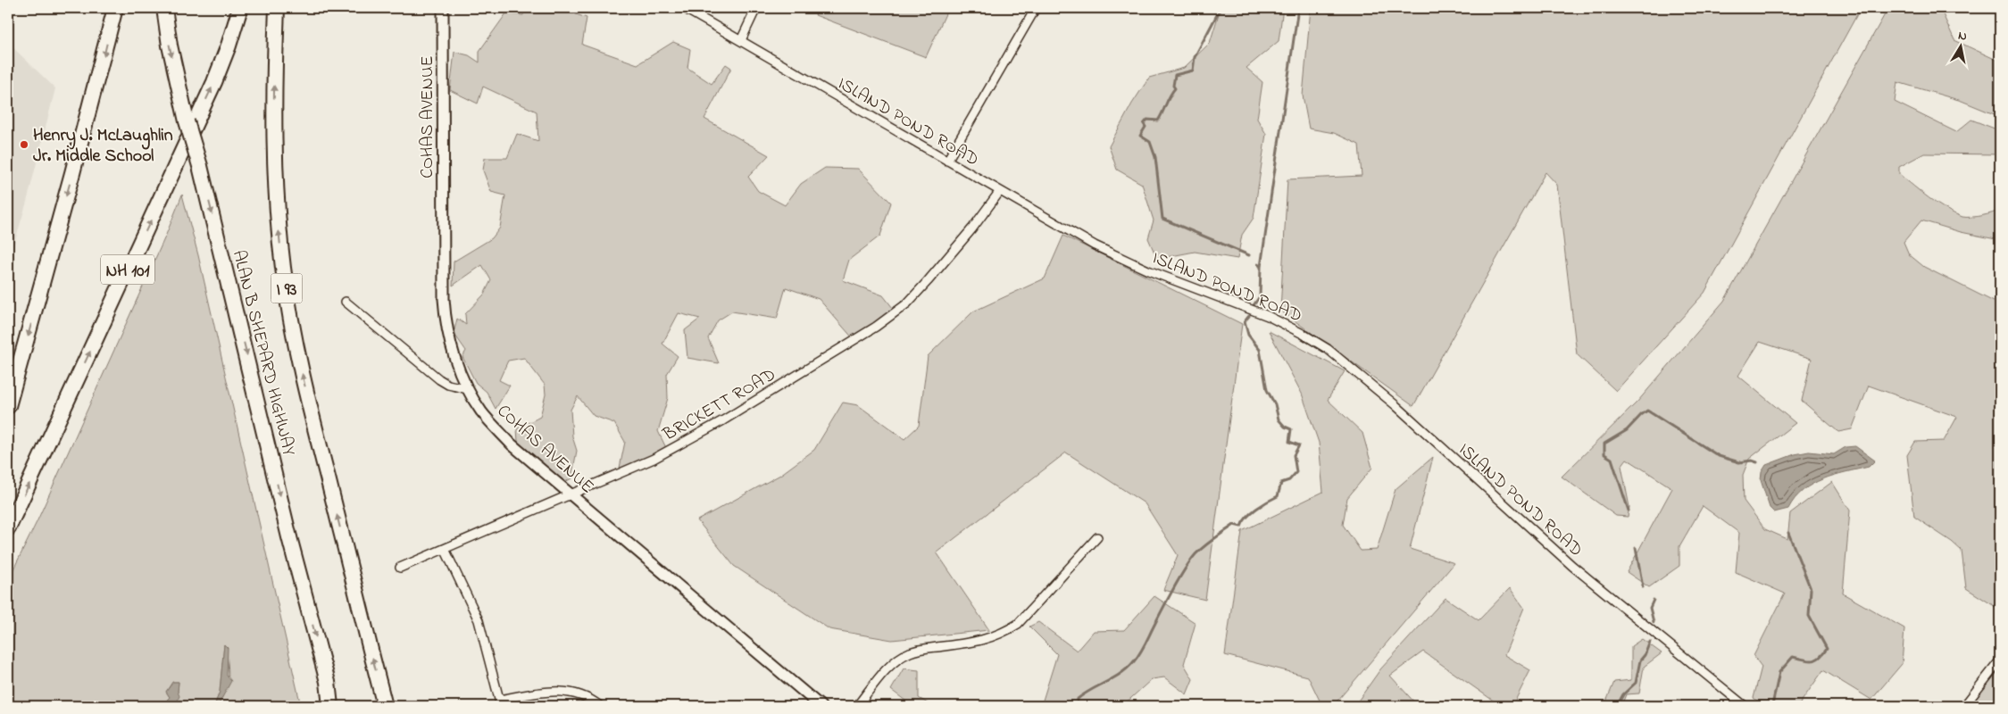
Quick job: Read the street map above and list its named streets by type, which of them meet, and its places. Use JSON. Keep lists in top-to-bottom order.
{
  "streets": {
    "highway": ["NH 101", "I 93", "ALAN B SHEPARD HIGHWAY"],
    "street": ["COHAS AVENUE", "ISLAND POND ROAD", "BRICKETT ROAD"]
  },
  "crossings": [
    ["COHAS AVENUE", "BRICKETT ROAD"],
    ["ISLAND POND ROAD", "BRICKETT ROAD"]
  ],
  "places": ["Henry J. McLaughlin Jr. Middle School"],
  "north": "top"
}
